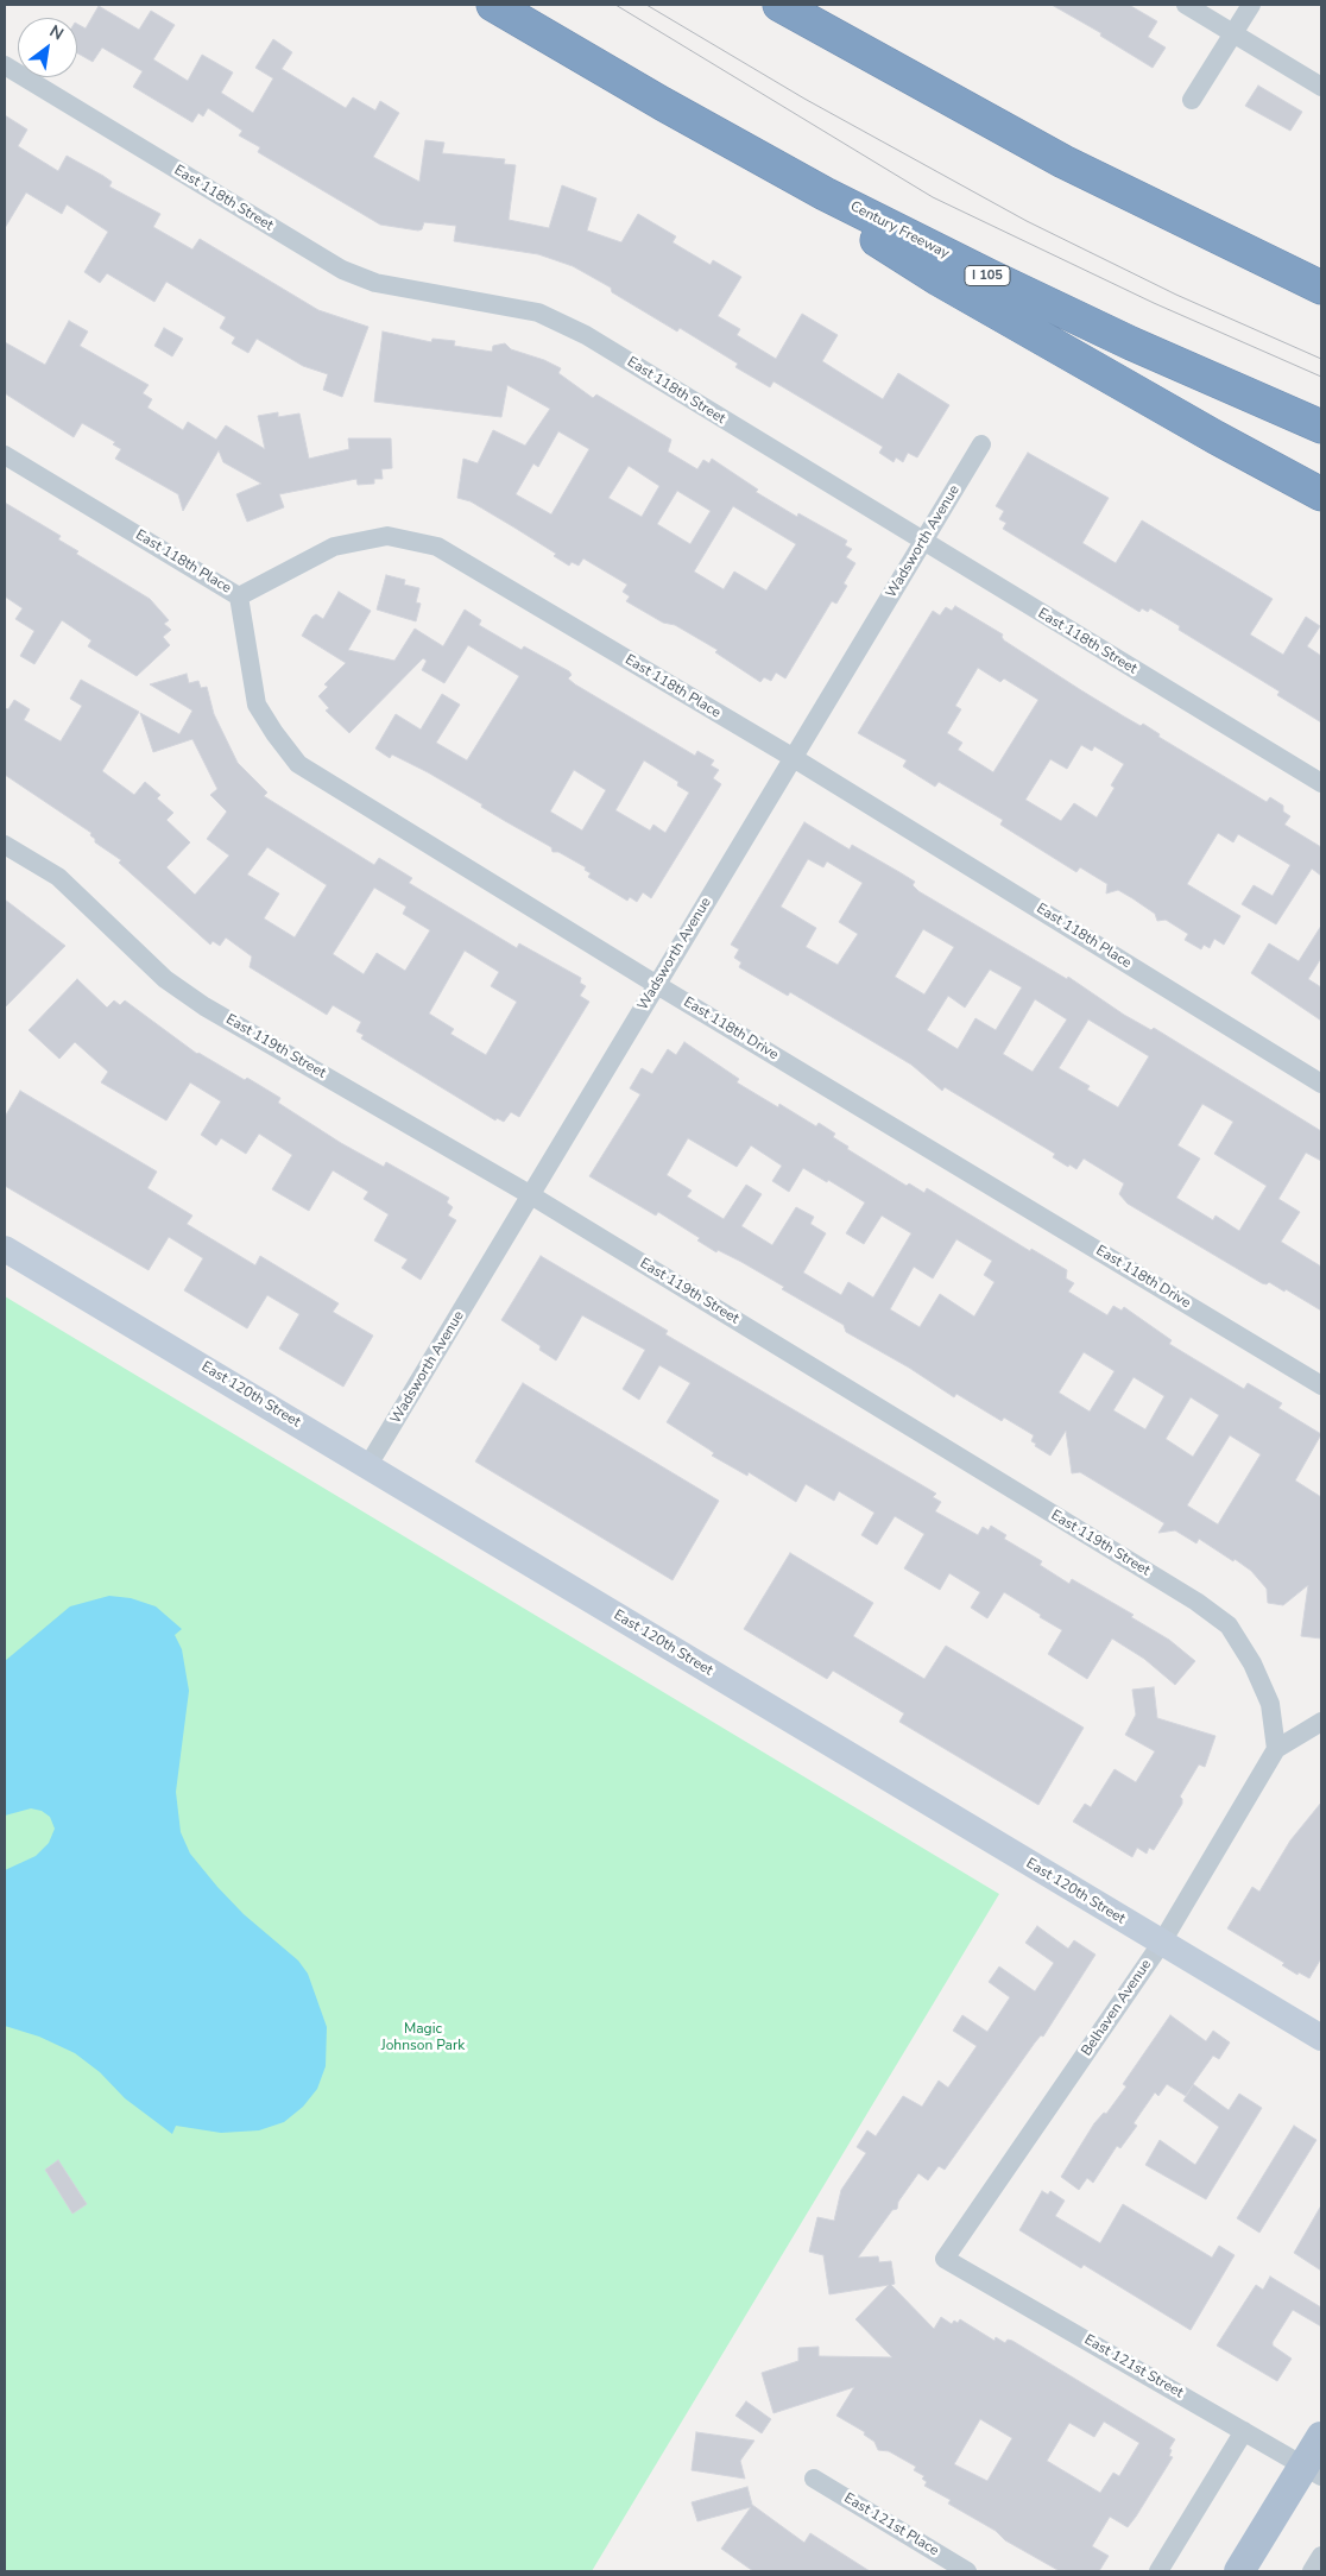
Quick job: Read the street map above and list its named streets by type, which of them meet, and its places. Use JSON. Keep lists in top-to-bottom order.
{
  "streets": {
    "highway": ["Century Freeway", "I 105"],
    "street": [
      "East 118th Street",
      "Wadsworth Avenue",
      "East 118th Place",
      "East 118th Drive",
      "East 119th Street",
      "East 120th Street",
      "Belhaven Avenue",
      "East 121st Street",
      "East 121st Place"
    ]
  },
  "crossings": [
    ["East 118th Street", "Wadsworth Avenue"],
    ["Wadsworth Avenue", "East 118th Place"],
    ["Wadsworth Avenue", "East 118th Drive"],
    ["Wadsworth Avenue", "East 119th Street"],
    ["Wadsworth Avenue", "East 120th Street"],
    ["East 118th Place", "East 118th Drive"],
    ["East 119th Street", "Belhaven Avenue"],
    ["East 120th Street", "Belhaven Avenue"],
    ["Belhaven Avenue", "East 121st Street"]
  ],
  "parks": ["Magic Johnson Park"],
  "north": "top right"
}
